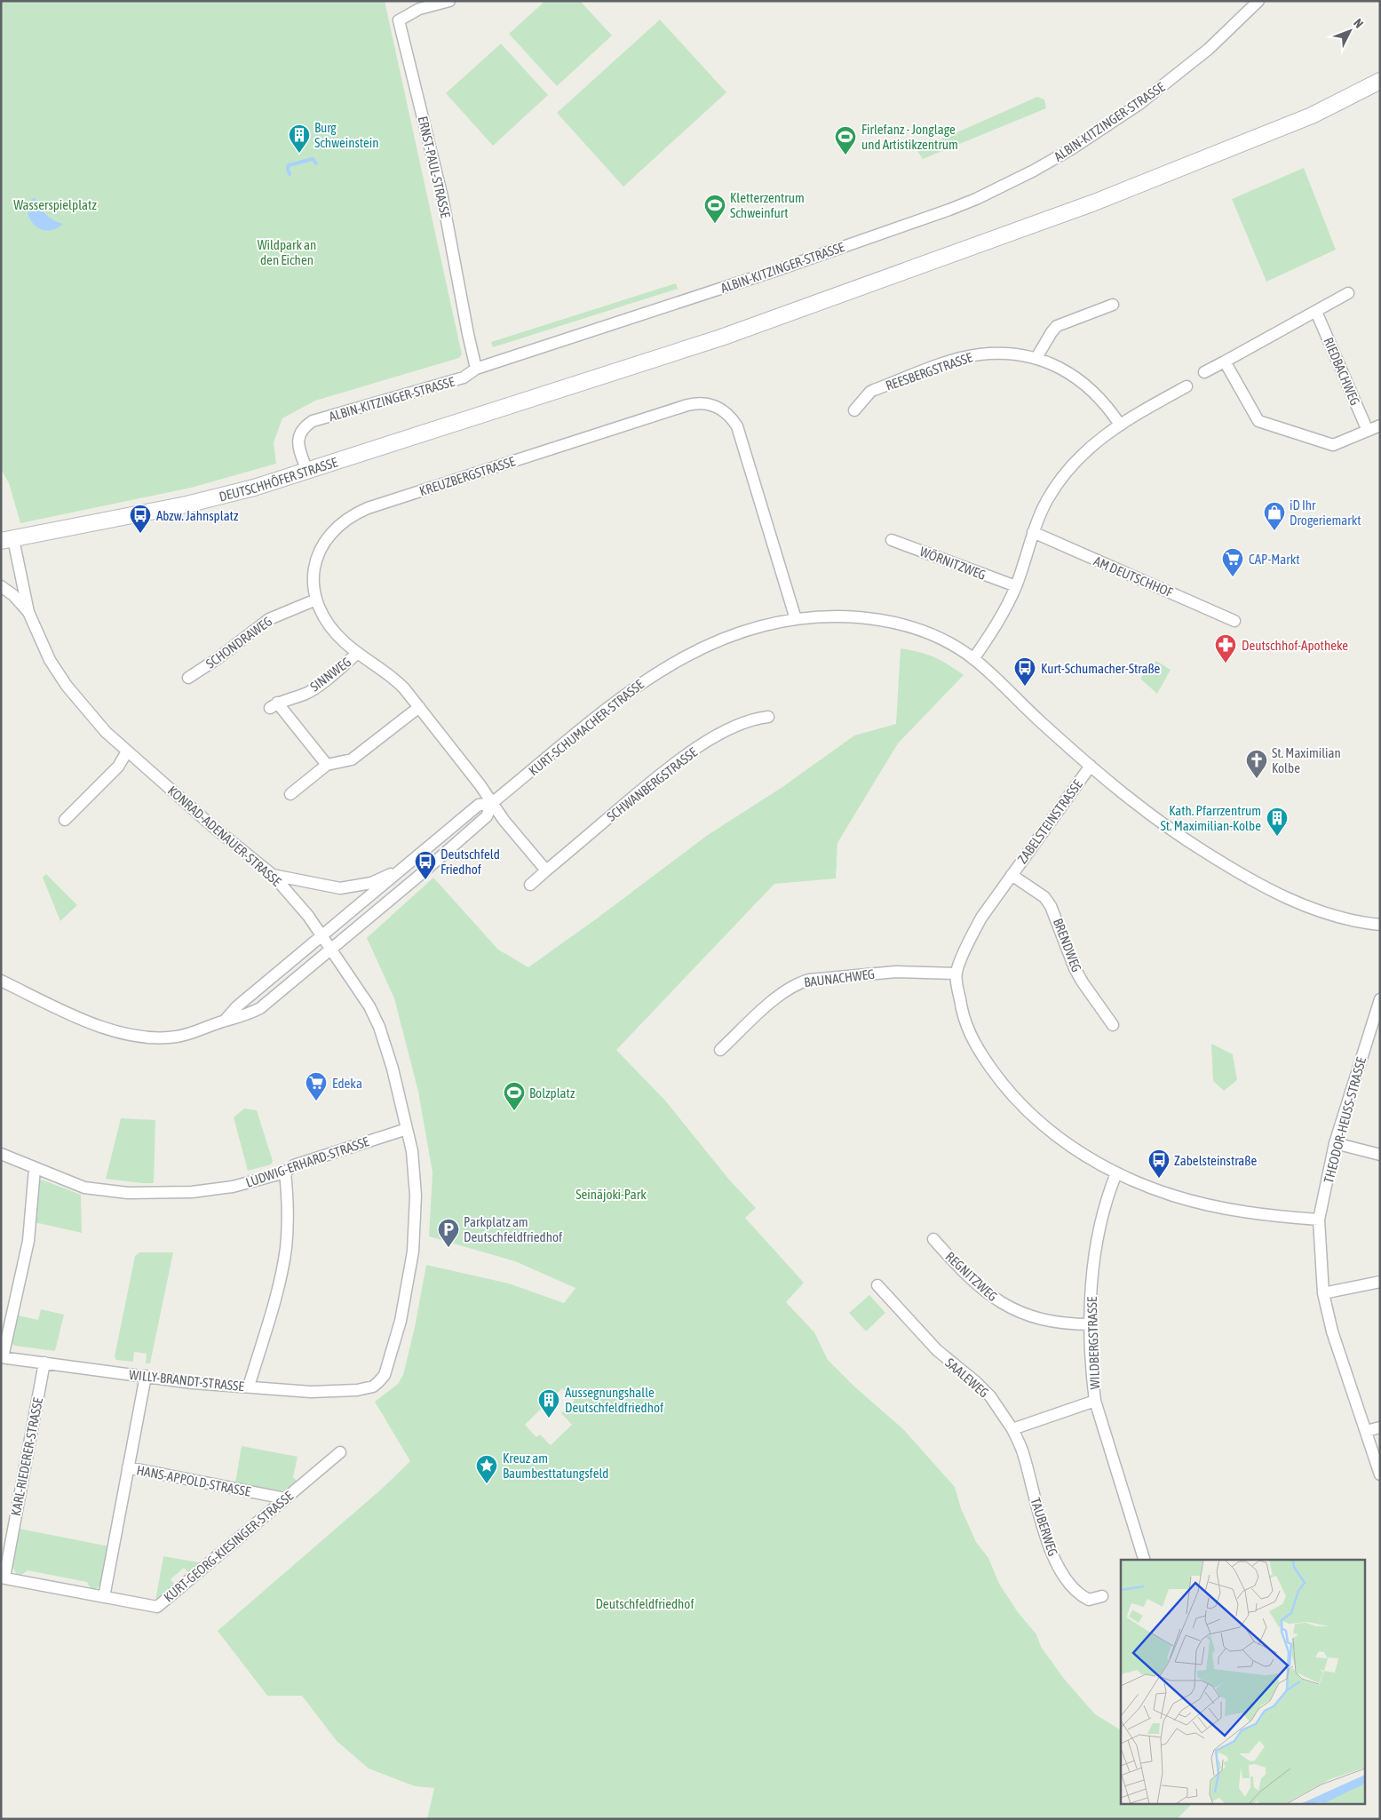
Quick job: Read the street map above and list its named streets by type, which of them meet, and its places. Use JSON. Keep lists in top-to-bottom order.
{
  "streets": {
    "main road": ["DEUTSCHHÖFER STRASSE"],
    "street": [
      "ALBIN-KITZINGER-STRASSE",
      "ERNST-PAUL-STRASSE",
      "REESBERGSTRASSE",
      "RIEDBACHWEG",
      "KREUZBERGSTRASSE",
      "WÖRNITZWEG",
      "AM DEUTSCHHOF",
      "SCHONDRAWEG",
      "SINNWEG",
      "KURT-SCHUMACHER-STRASSE",
      "SCHWANBERGSTRASSE",
      "ZABELSTEINSTRASSE",
      "KONRAD-ADENAUER-STRASSE",
      "BRENDWEG",
      "BAUNACHWEG",
      "THEODOR-HEUSS-STRASSE",
      "LUDWIG-ERHARD-STRASSE",
      "REGNITZWEG",
      "WILDBERGSTRASSE",
      "SAALEWEG",
      "WILLY-BRANDT-STRASSE",
      "KARL-RIEDERER-STRASSE",
      "HANS-APPOLD-STRASSE",
      "TAUBERWEG",
      "KURT-GEORG-KIESINGER-STRASSE"
    ]
  },
  "crossings": [
    ["ALBIN-KITZINGER-STRASSE", "ERNST-PAUL-STRASSE"],
    ["ALBIN-KITZINGER-STRASSE", "DEUTSCHHÖFER STRASSE"],
    ["KREUZBERGSTRASSE", "SCHONDRAWEG"],
    ["KREUZBERGSTRASSE", "SINNWEG"],
    ["KREUZBERGSTRASSE", "KURT-SCHUMACHER-STRASSE"],
    ["DEUTSCHHÖFER STRASSE", "KONRAD-ADENAUER-STRASSE"],
    ["KURT-SCHUMACHER-STRASSE", "ZABELSTEINSTRASSE"],
    ["KURT-SCHUMACHER-STRASSE", "KONRAD-ADENAUER-STRASSE"],
    ["ZABELSTEINSTRASSE", "BRENDWEG"],
    ["ZABELSTEINSTRASSE", "BAUNACHWEG"],
    ["KONRAD-ADENAUER-STRASSE", "LUDWIG-ERHARD-STRASSE"],
    ["KONRAD-ADENAUER-STRASSE", "WILLY-BRANDT-STRASSE"],
    ["REGNITZWEG", "WILDBERGSTRASSE"],
    ["SAALEWEG", "TAUBERWEG"],
    ["WILLY-BRANDT-STRASSE", "KARL-RIEDERER-STRASSE"],
    ["WILLY-BRANDT-STRASSE", "HANS-APPOLD-STRASSE"],
    ["KARL-RIEDERER-STRASSE", "KURT-GEORG-KIESINGER-STRASSE"],
    ["HANS-APPOLD-STRASSE", "KURT-GEORG-KIESINGER-STRASSE"]
  ],
  "parks": [
    "Wasserspielplatz",
    "Wildpark an den Eichen",
    "Seinäjoki-Park",
    "Deutschfeldfriedhof"
  ],
  "places": {
    "building": ["Burg Schweinstein", "Kath. Pfarrzentrum St. Maximilian-Kolbe", "Aussegnungshalle Deutschfeldfriedhof"],
    "sports": ["Firlefanz - Jonglage und Artistikzentrum", "Kletterzentrum Schweinfurt", "Bolzplatz"],
    "shop": ["iD Ihr Drogeriemarkt"],
    "bus stop": [
      "Abzw. Jahnsplatz",
      "Kurt-Schumacher-Straße",
      "Deutschfeld Friedhof",
      "Zabelsteinstraße"
    ],
    "supermarket": ["CAP-Markt", "Edeka"],
    "pharmacy": ["Deutschhof-Apotheke"],
    "church": ["St. Maximilian Kolbe"],
    "parking": ["Parkplatz am Deutschfeldfriedhof"],
    "place": ["Kreuz am Baumbesttatungsfeld"]
  },
  "north": "top right"
}
